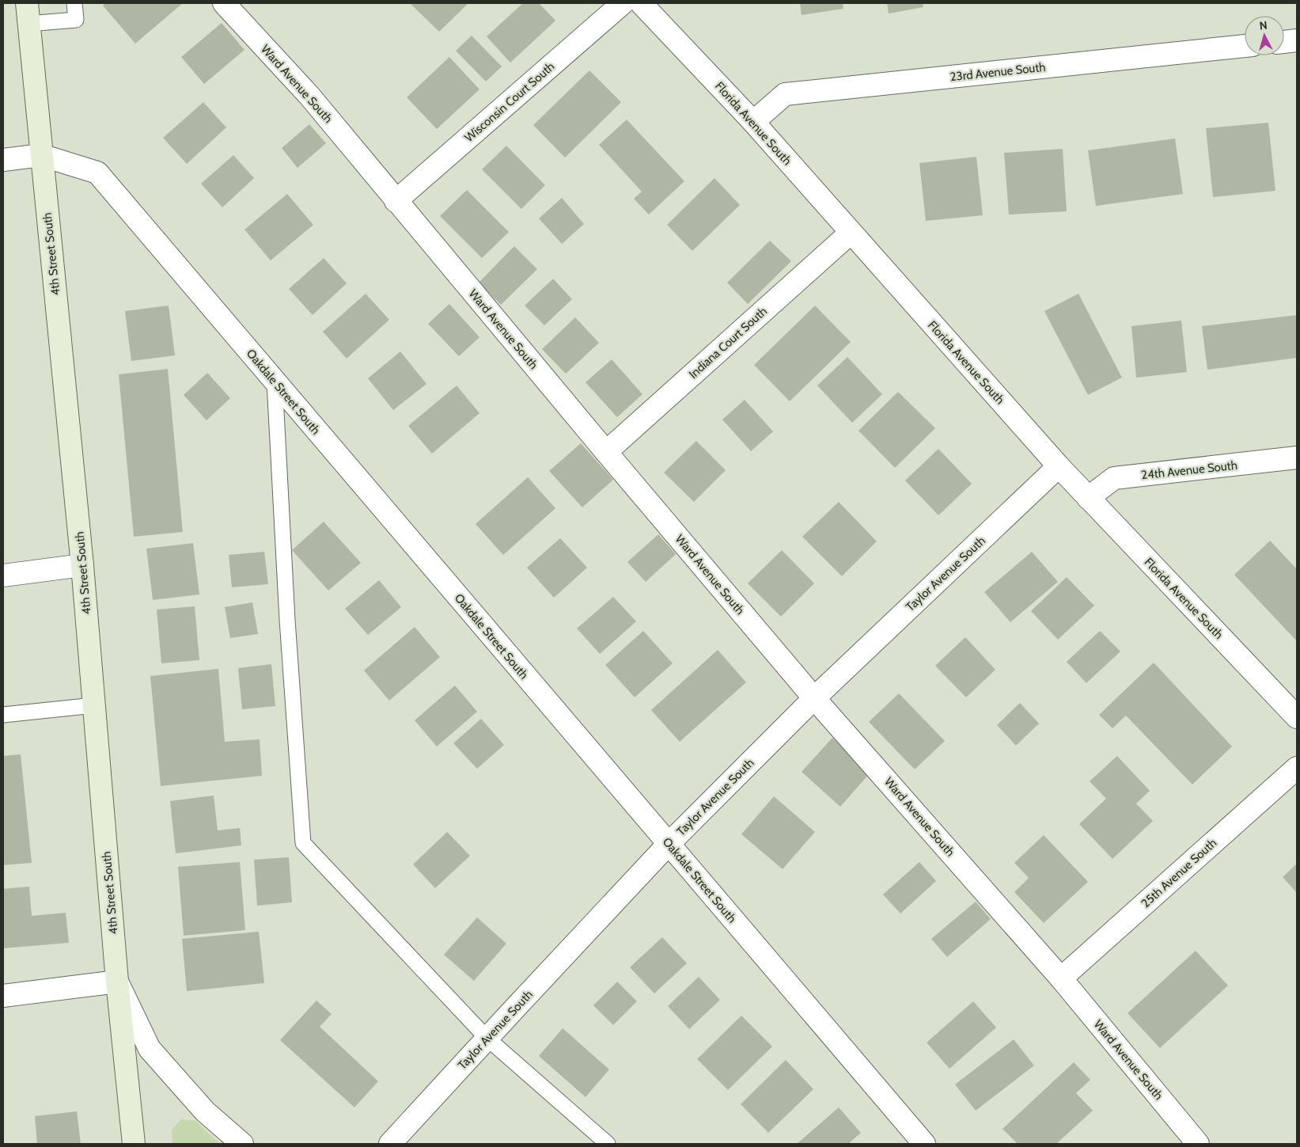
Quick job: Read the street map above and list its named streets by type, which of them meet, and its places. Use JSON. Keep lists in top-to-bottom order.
{
  "streets": {
    "street": [
      "23rd Avenue South",
      "Ward Avenue South",
      "Wisconsin Court South",
      "Florida Avenue South",
      "4th Street South",
      "Indiana Court South",
      "Oakdale Street South",
      "24th Avenue South",
      "Taylor Avenue South",
      "25th Avenue South"
    ]
  },
  "crossings": [
    ["23rd Avenue South", "Florida Avenue South"],
    ["Ward Avenue South", "Wisconsin Court South"],
    ["Ward Avenue South", "Indiana Court South"],
    ["Ward Avenue South", "Taylor Avenue South"],
    ["Ward Avenue South", "25th Avenue South"],
    ["Florida Avenue South", "Indiana Court South"],
    ["Florida Avenue South", "24th Avenue South"],
    ["Florida Avenue South", "Taylor Avenue South"],
    ["4th Street South", "Oakdale Street South"],
    ["Oakdale Street South", "Taylor Avenue South"]
  ],
  "north": "top"
}
